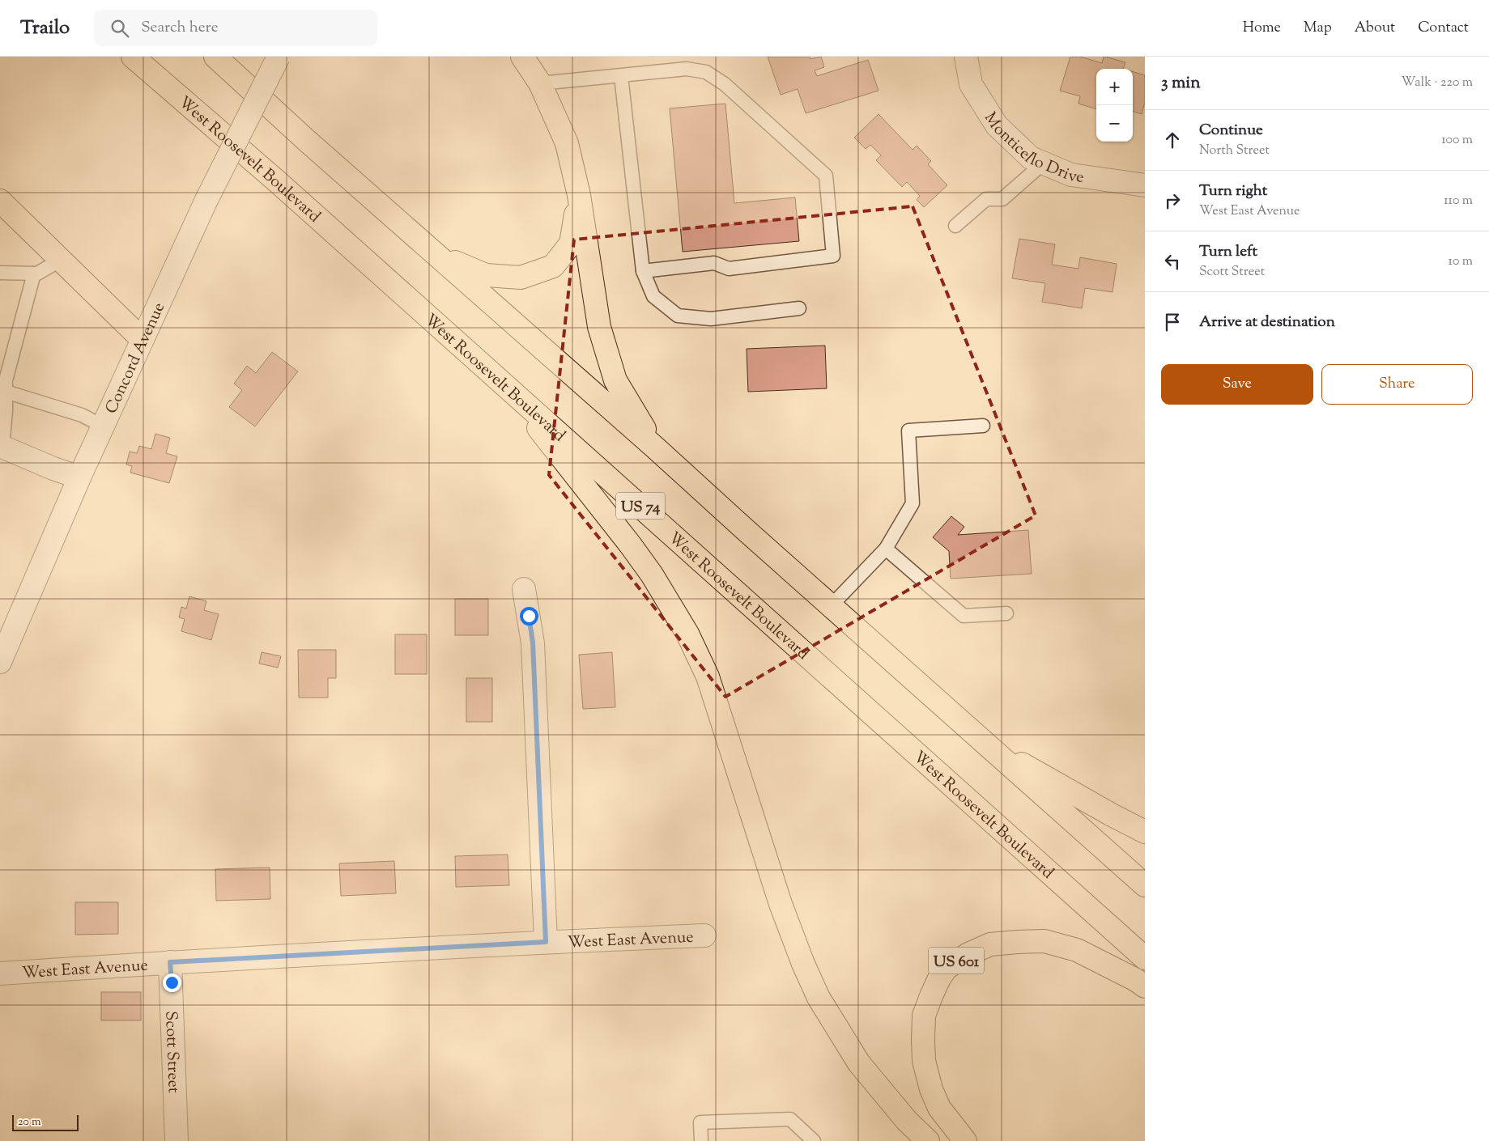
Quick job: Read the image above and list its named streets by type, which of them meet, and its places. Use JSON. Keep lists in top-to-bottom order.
{
  "streets": {
    "highway": ["West Roosevelt Boulevard", "US 74", "US 601"],
    "street": [
      "Monticello Drive",
      "Concord Avenue",
      "West East Avenue",
      "Scott Street"
    ]
  },
  "crossings": [
    ["West East Avenue", "Scott Street"]
  ],
  "scale_bar": "20 m",
  "page": {
    "header": "Trailo",
    "search": "Search here",
    "nav": [
      "Home",
      "Map",
      "About",
      "Contact"
    ],
    "heading": ["3 min", "Walk · 220 m"],
    "map_buttons": ["+", "−"],
    "list": [
      ["Continue", "North Street", "100 m"],
      ["Turn right", "West East Avenue", "110 m"],
      ["Turn left", "Scott Street", "10 m"],
      "Arrive at destination"
    ],
    "buttons": ["Save", "Share"],
    "scale": "20 m"
  }
}
